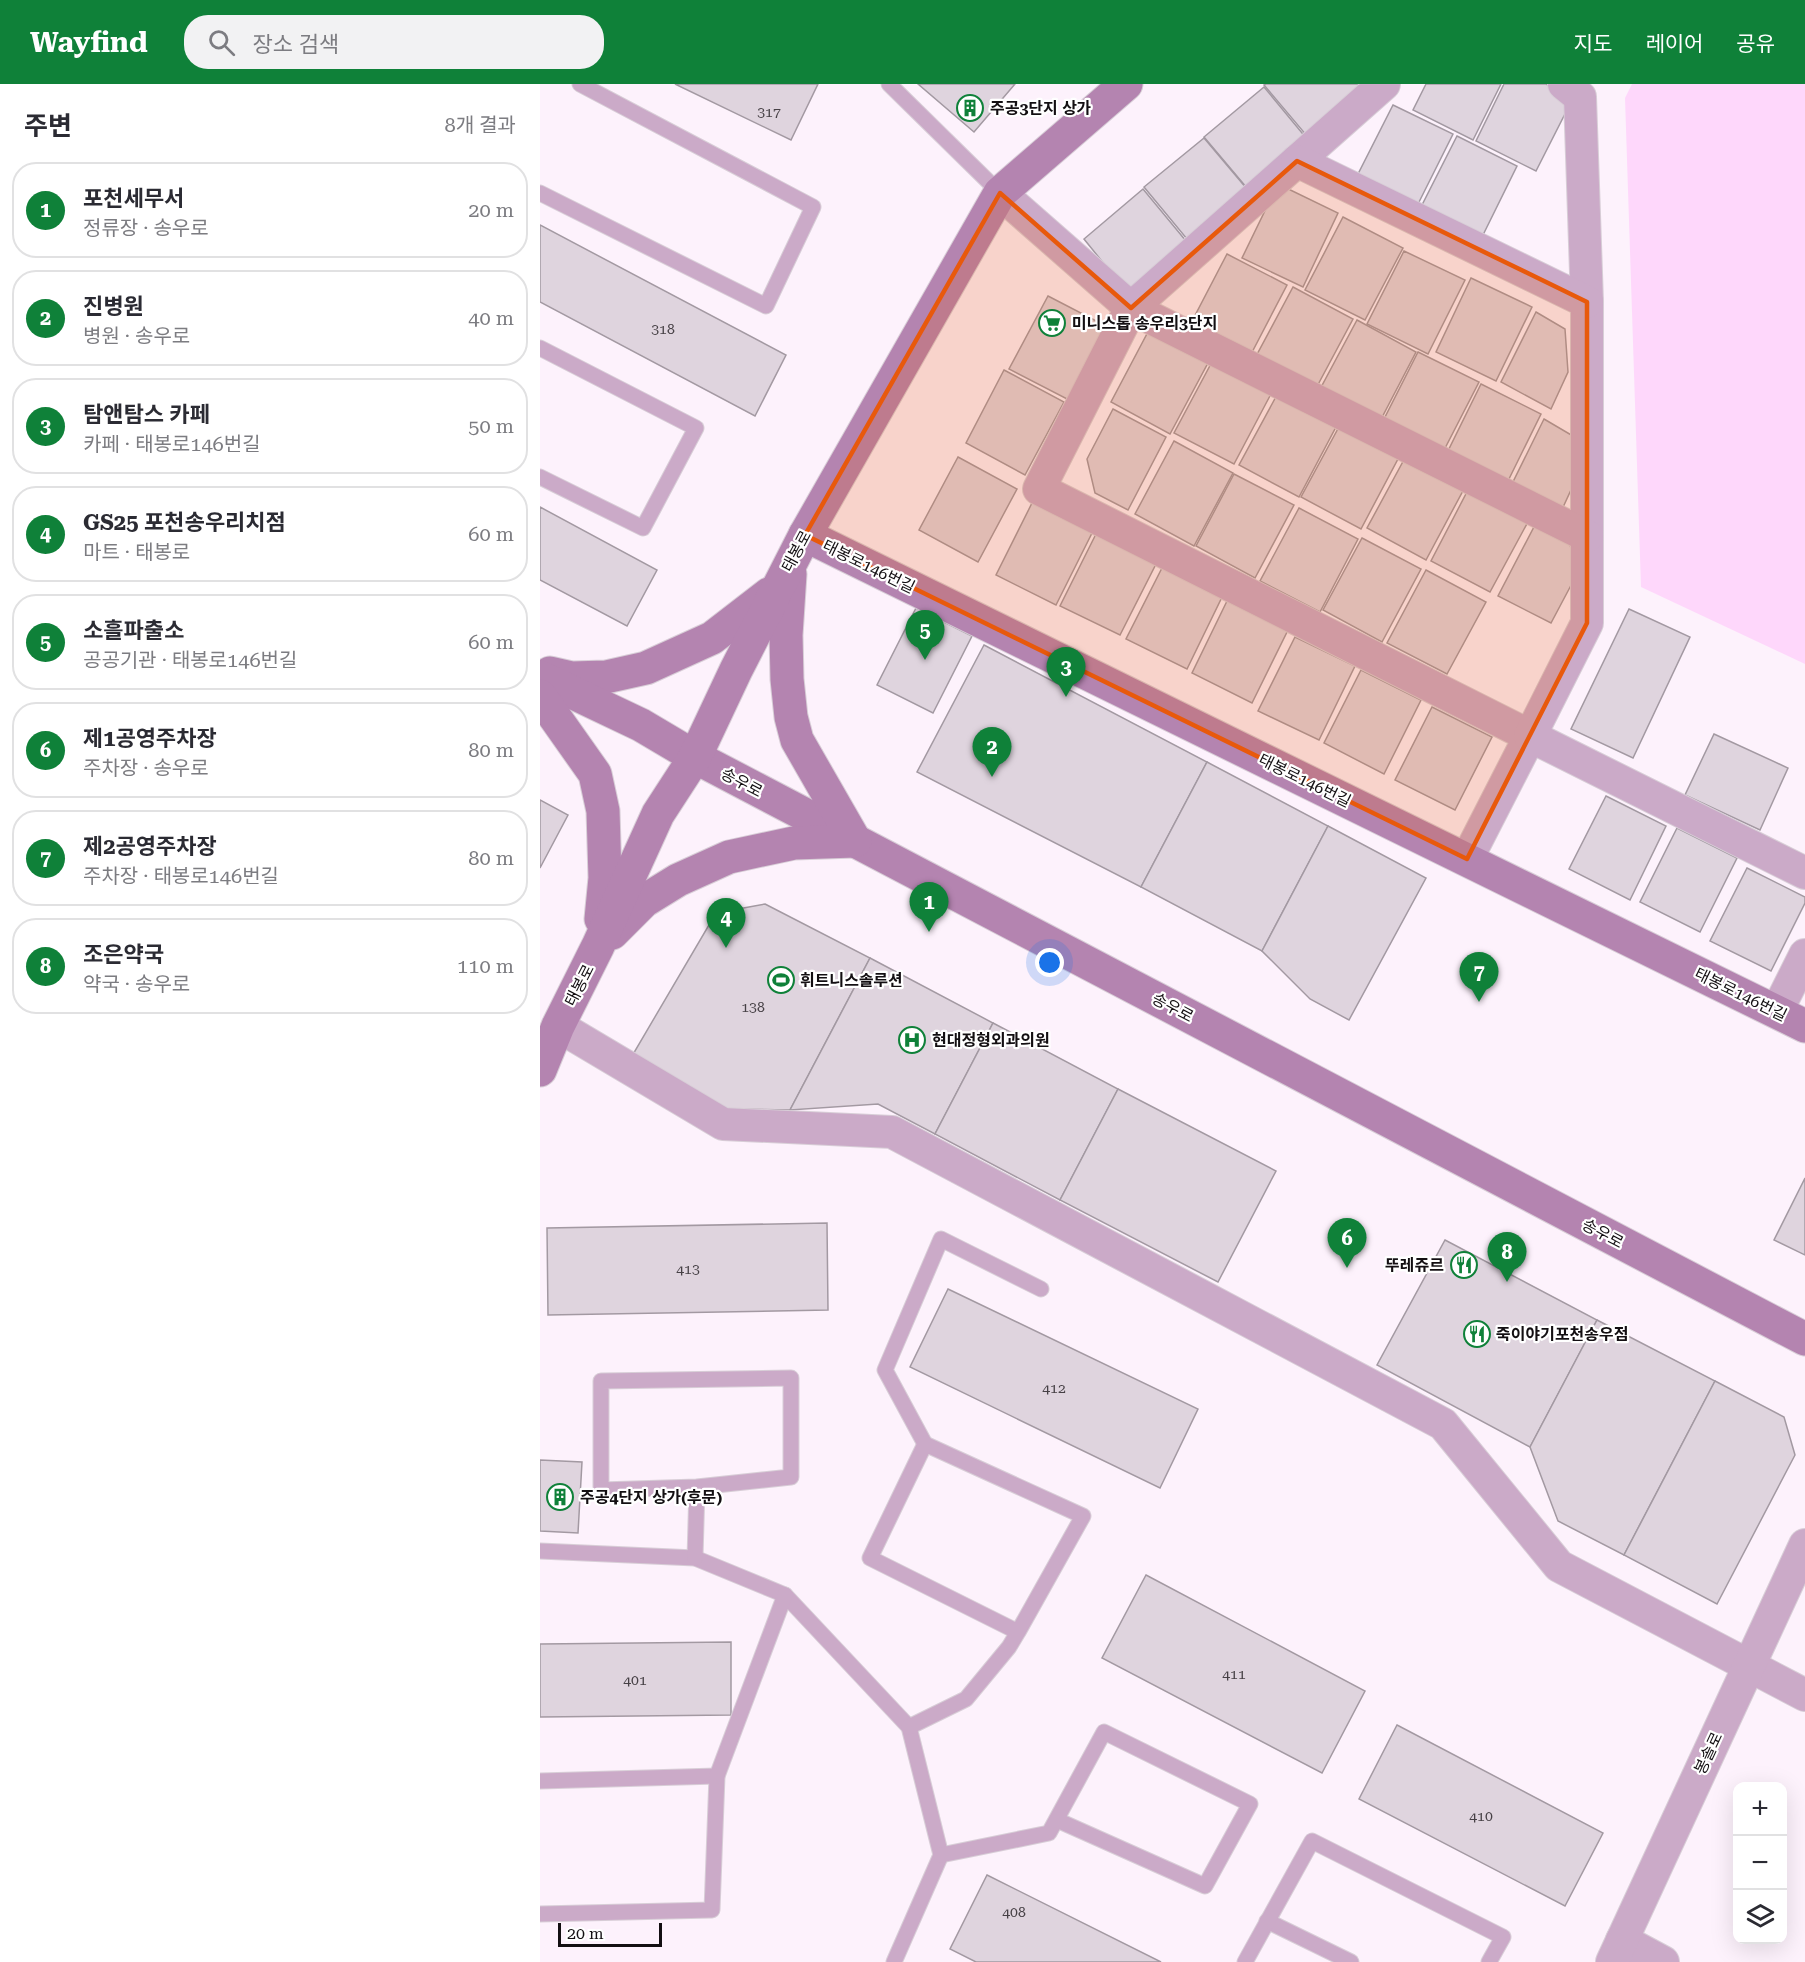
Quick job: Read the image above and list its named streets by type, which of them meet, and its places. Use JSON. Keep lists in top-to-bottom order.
{
  "streets": {
    "main road": ["태봉로", "태봉로146번길", "송우로"],
    "street": ["봉솔로"]
  },
  "crossings": [
    ["태봉로", "태봉로146번길"],
    ["태봉로", "송우로"]
  ],
  "places": {
    "building": ["주공3단지 상가", "주공4단지 상가(후문)"],
    "supermarket": ["미니스톱 송우리3단지"],
    "sports": ["휘트니스솔루션"],
    "hospital": ["현대정형외과의원"],
    "restaurant": ["뚜레쥬르", "죽이야기포천송우점"]
  },
  "house_numbers": [
    "317",
    "318",
    "138",
    "413",
    "412",
    "411",
    "401",
    "410",
    "408"
  ],
  "scale_bar": "20 m",
  "page": {
    "header": "Wayfind",
    "search": "장소 검색",
    "nav": ["지도", "레이어", "공유"],
    "heading": ["주변", "8개 결과"],
    "list": [
      {
        "mark": "1",
        "name": "포천세무서",
        "note": "정류장 · 송우로",
        "value": "20 m"
      },
      {
        "mark": "2",
        "name": "진병원",
        "note": "병원 · 송우로",
        "value": "40 m"
      },
      {
        "mark": "3",
        "name": "탐앤탐스 카페",
        "note": "카페 · 태봉로146번길",
        "value": "50 m"
      },
      {
        "mark": "4",
        "name": "GS25 포천송우리치점",
        "note": "마트 · 태봉로",
        "value": "60 m"
      },
      {
        "mark": "5",
        "name": "소흘파출소",
        "note": "공공기관 · 태봉로146번길",
        "value": "60 m"
      },
      {
        "mark": "6",
        "name": "제1공영주차장",
        "note": "주차장 · 송우로",
        "value": "80 m"
      },
      {
        "mark": "7",
        "name": "제2공영주차장",
        "note": "주차장 · 태봉로146번길",
        "value": "80 m"
      },
      {
        "mark": "8",
        "name": "조은약국",
        "note": "약국 · 송우로",
        "value": "110 m"
      }
    ],
    "pins": [
      "5",
      "3",
      "2",
      "1",
      "4",
      "7",
      "6",
      "8"
    ],
    "map_buttons": ["+", "−"],
    "scale": "20 m"
  }
}
